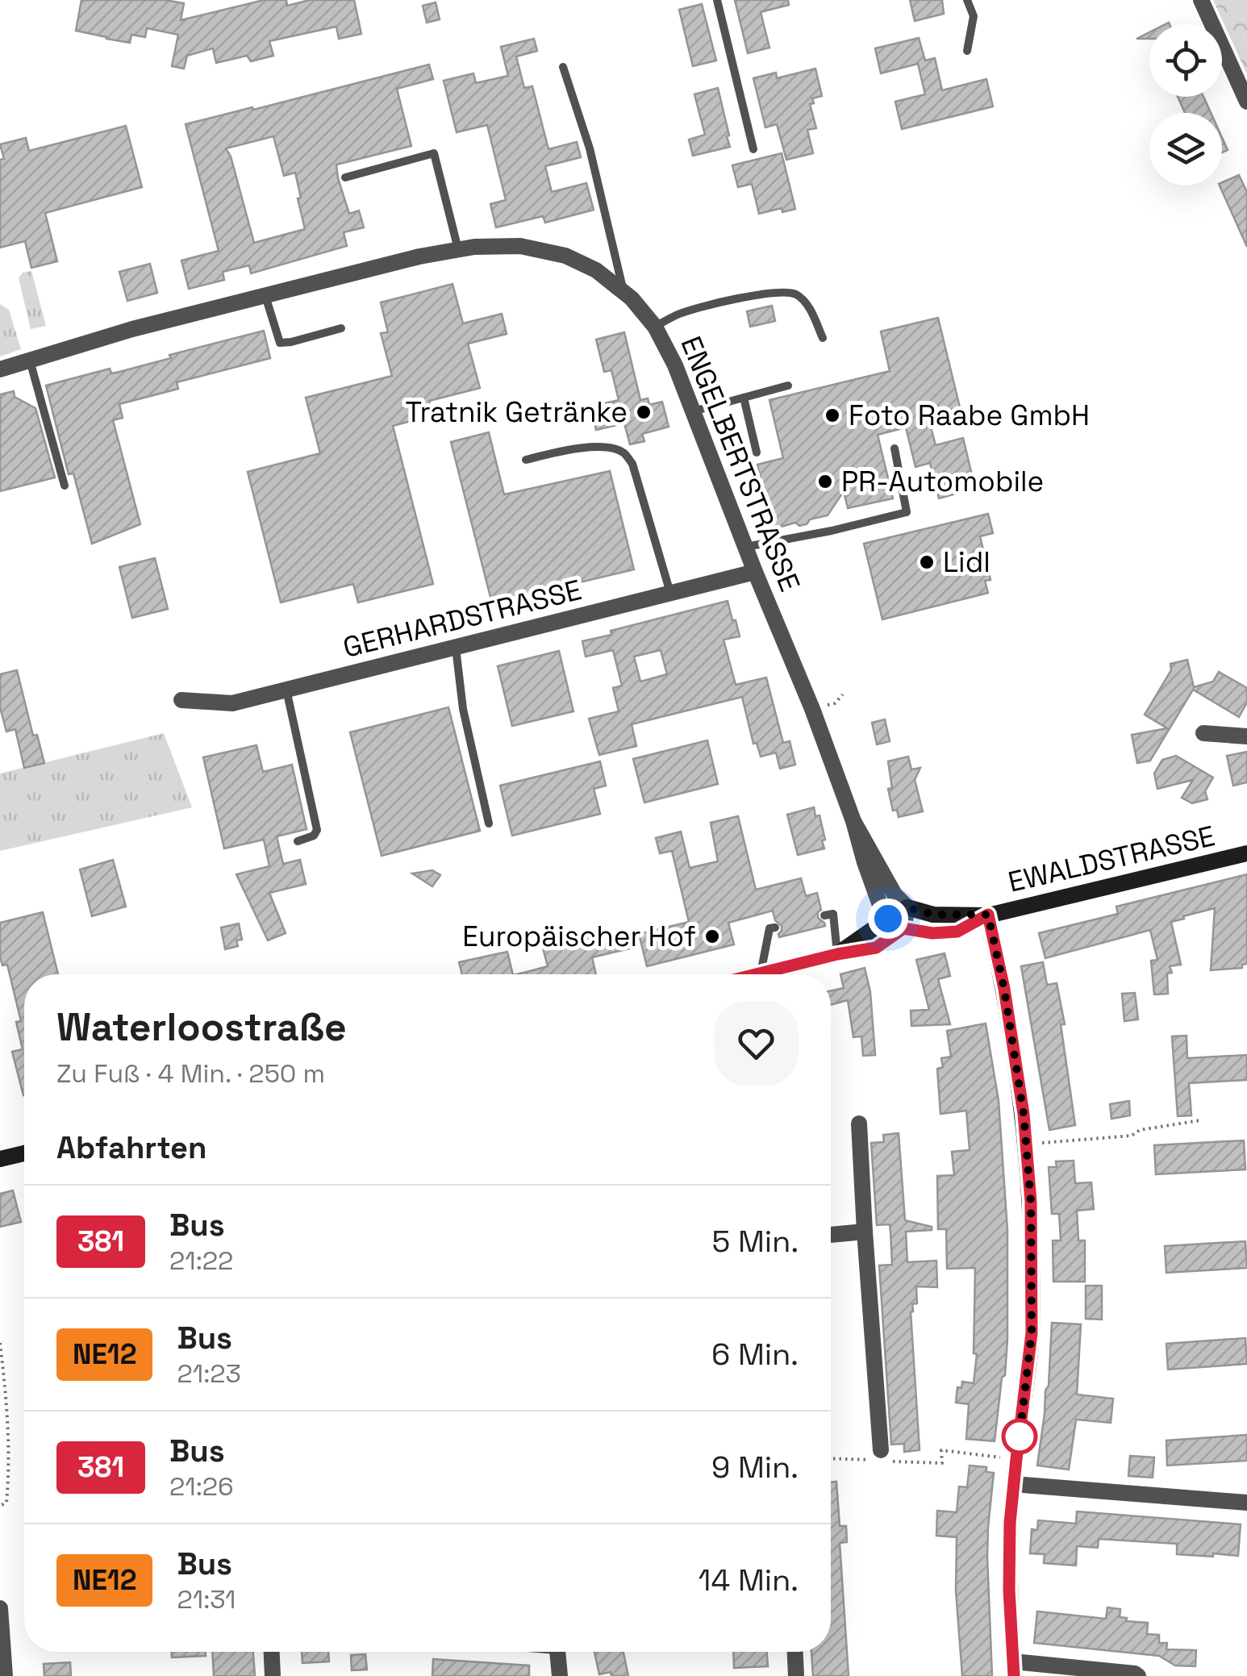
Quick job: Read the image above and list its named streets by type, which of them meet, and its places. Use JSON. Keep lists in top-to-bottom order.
{
  "streets": {
    "main road": ["EWALDSTRASSE"],
    "street": ["ENGELBERTSTRASSE", "GERHARDSTRASSE"]
  },
  "crossings": [
    ["ENGELBERTSTRASSE", "GERHARDSTRASSE"],
    ["ENGELBERTSTRASSE", "EWALDSTRASSE"]
  ],
  "places": [
    "Tratnik Getränke",
    "Foto Raabe GmbH",
    "PR-Automobile",
    "Lidl",
    "Europäischer Hof"
  ],
  "lines": ["bus line 381"],
  "page": {
    "heading": [
      ["Waterloostraße", "Zu Fuß · 4 Min. · 250 m"],
      "Abfahrten"
    ],
    "list": [
      {
        "mark": "381",
        "name": "Bus",
        "note": "21:22",
        "value": "5 Min."
      },
      {
        "mark": "NE12",
        "name": "Bus",
        "note": "21:23",
        "value": "6 Min."
      },
      {
        "mark": "381",
        "name": "Bus",
        "note": "21:26",
        "value": "9 Min."
      },
      {
        "mark": "NE12",
        "name": "Bus",
        "note": "21:31",
        "value": "14 Min."
      }
    ]
  }
}
